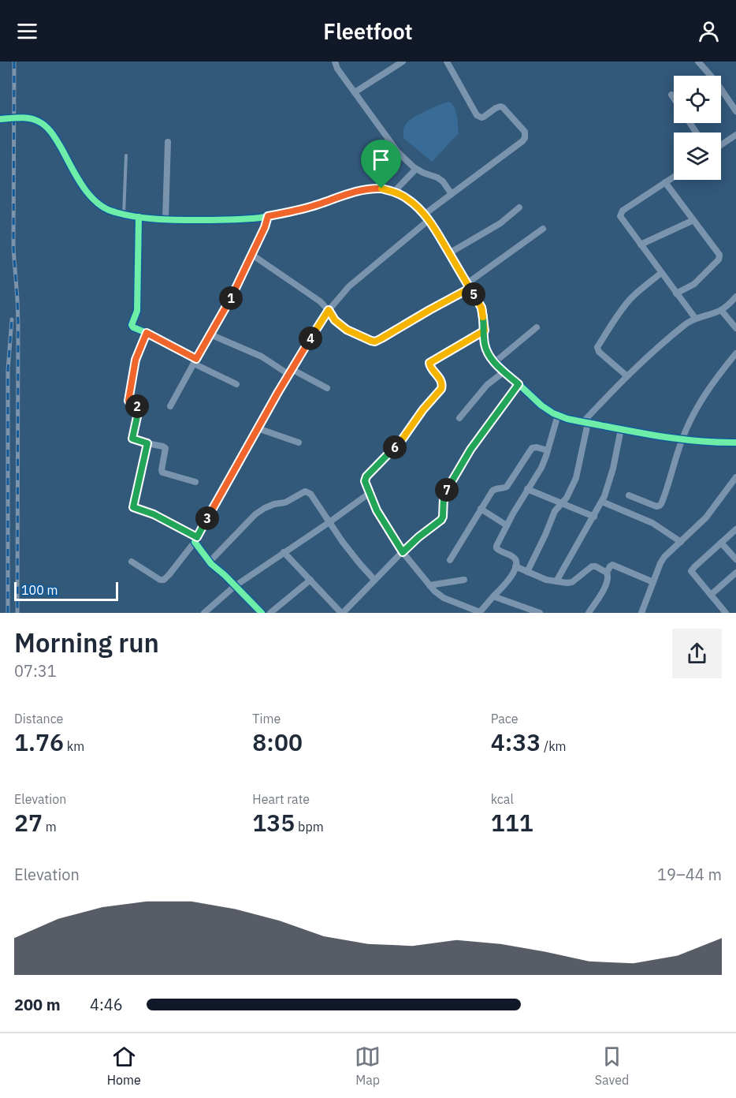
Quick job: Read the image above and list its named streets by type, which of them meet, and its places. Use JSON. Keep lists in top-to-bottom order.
{
  "scale_bar": "100 m",
  "page": {
    "header": "Fleetfoot",
    "pins": [
      "5",
      "1",
      "4",
      "2",
      "6",
      "7",
      "3"
    ],
    "scale": "100 m",
    "heading": ["Morning run", "07:31"],
    "stats": [
      ["Distance", "1.76 km"],
      ["Time", "8:00"],
      ["Pace", "4:33 /km"],
      ["Elevation", "27 m"],
      ["Heart rate", "135 bpm"],
      ["kcal", "111"]
    ],
    "chart": ["Elevation", "19–44 m"],
    "list": [
      {
        "name": "200 m",
        "note": "4:46"
      }
    ],
    "tabs": ["Home", "Map", "Saved"]
  }
}
